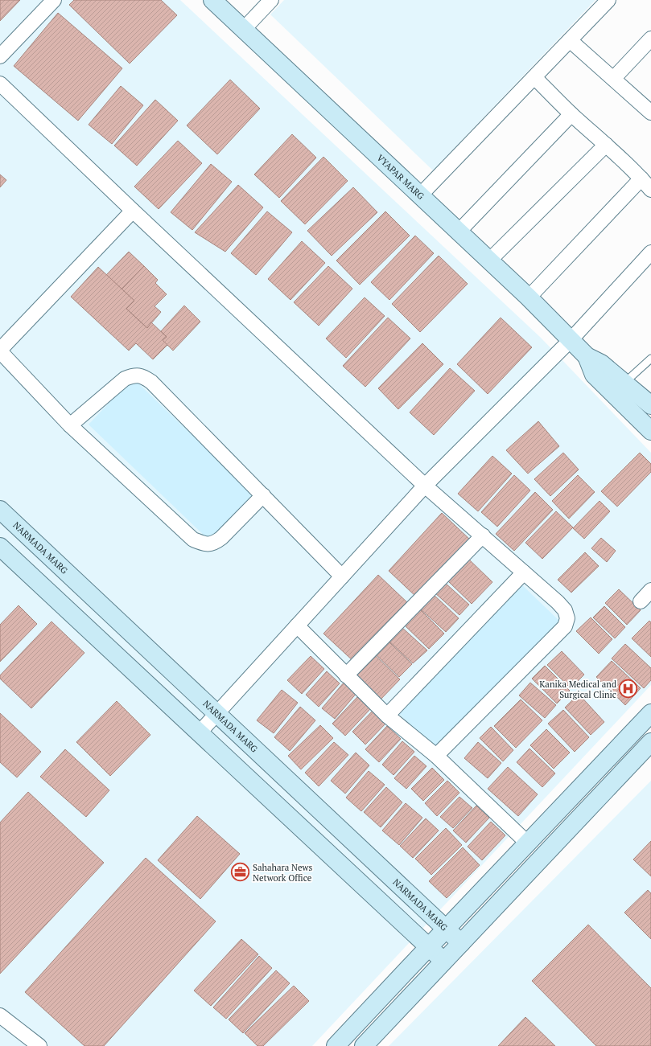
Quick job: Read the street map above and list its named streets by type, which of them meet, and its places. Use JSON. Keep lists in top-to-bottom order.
{
  "streets": {
    "street": ["VYAPAR MARG", "NARMADA MARG"]
  },
  "places": {
    "hospital": ["Kanika Medical and Surgical Clinic"],
    "office": ["Sahahara News Network Office"]
  }
}
